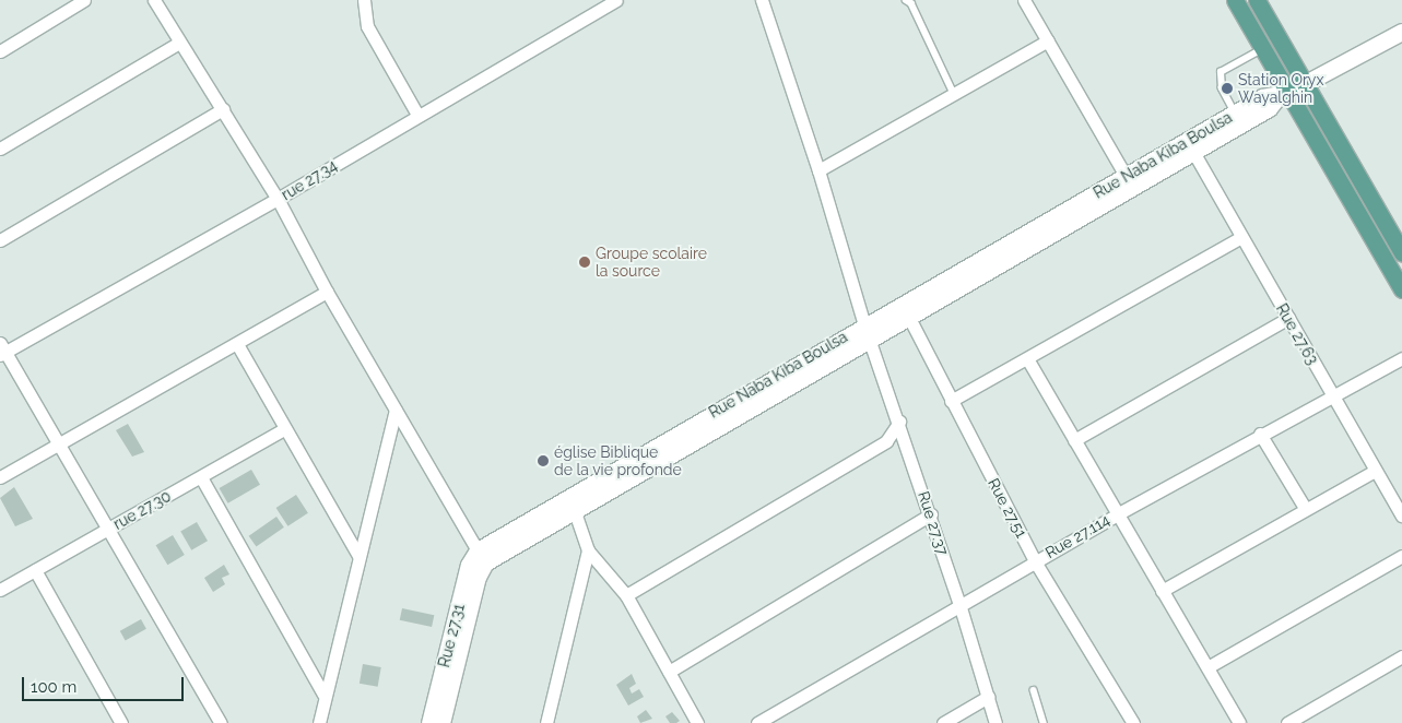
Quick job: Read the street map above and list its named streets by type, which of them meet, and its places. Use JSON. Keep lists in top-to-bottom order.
{
  "streets": {
    "street": [
      "Rue Naba Kiba Boulsa",
      "rue 27.34",
      "Rue 27.63",
      "Rue 27.51",
      "rue 27.30",
      "Rue 27.37",
      "Rue 27.114",
      "Rue 27.31"
    ]
  },
  "crossings": [
    ["Rue Naba Kiba Boulsa", "Rue 27.63"],
    ["Rue Naba Kiba Boulsa", "Rue 27.51"],
    ["Rue Naba Kiba Boulsa", "Rue 27.37"],
    ["Rue Naba Kiba Boulsa", "Rue 27.31"],
    ["Rue 27.63", "Rue 27.114"],
    ["Rue 27.51", "Rue 27.114"],
    ["Rue 27.37", "Rue 27.114"]
  ],
  "places": ["Station Oryx Wayalghin", "Groupe scolaire la source", "église Biblique de la vie profonde"],
  "scale_bar": "100 m"
}
